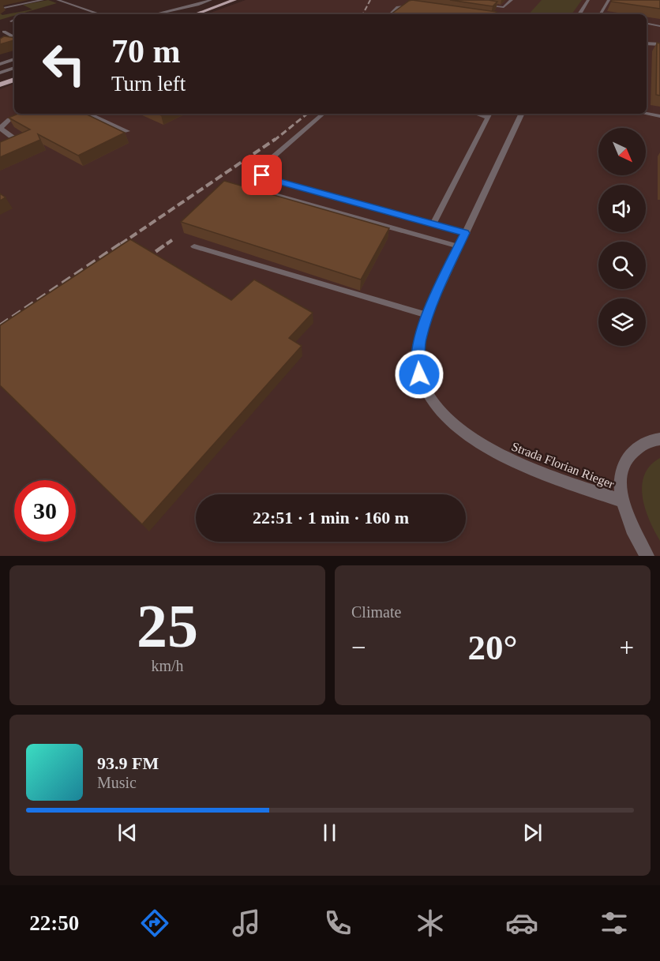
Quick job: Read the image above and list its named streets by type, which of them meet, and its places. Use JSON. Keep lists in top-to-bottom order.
{
  "streets": {
    "street": ["Strada Florian Rieger"]
  },
  "north": "bottom right",
  "page": {
    "turn": ["70 m", "Turn left"],
    "limit": "30",
    "trip": "22:51 · 1 min · 160 m",
    "tile": [
      ["25", "km/h"],
      "Climate"
    ],
    "heat": ["−", "20°", "+"],
    "song": ["93.9 FM", "Music"],
    "tabs": "22:50"
  }
}
